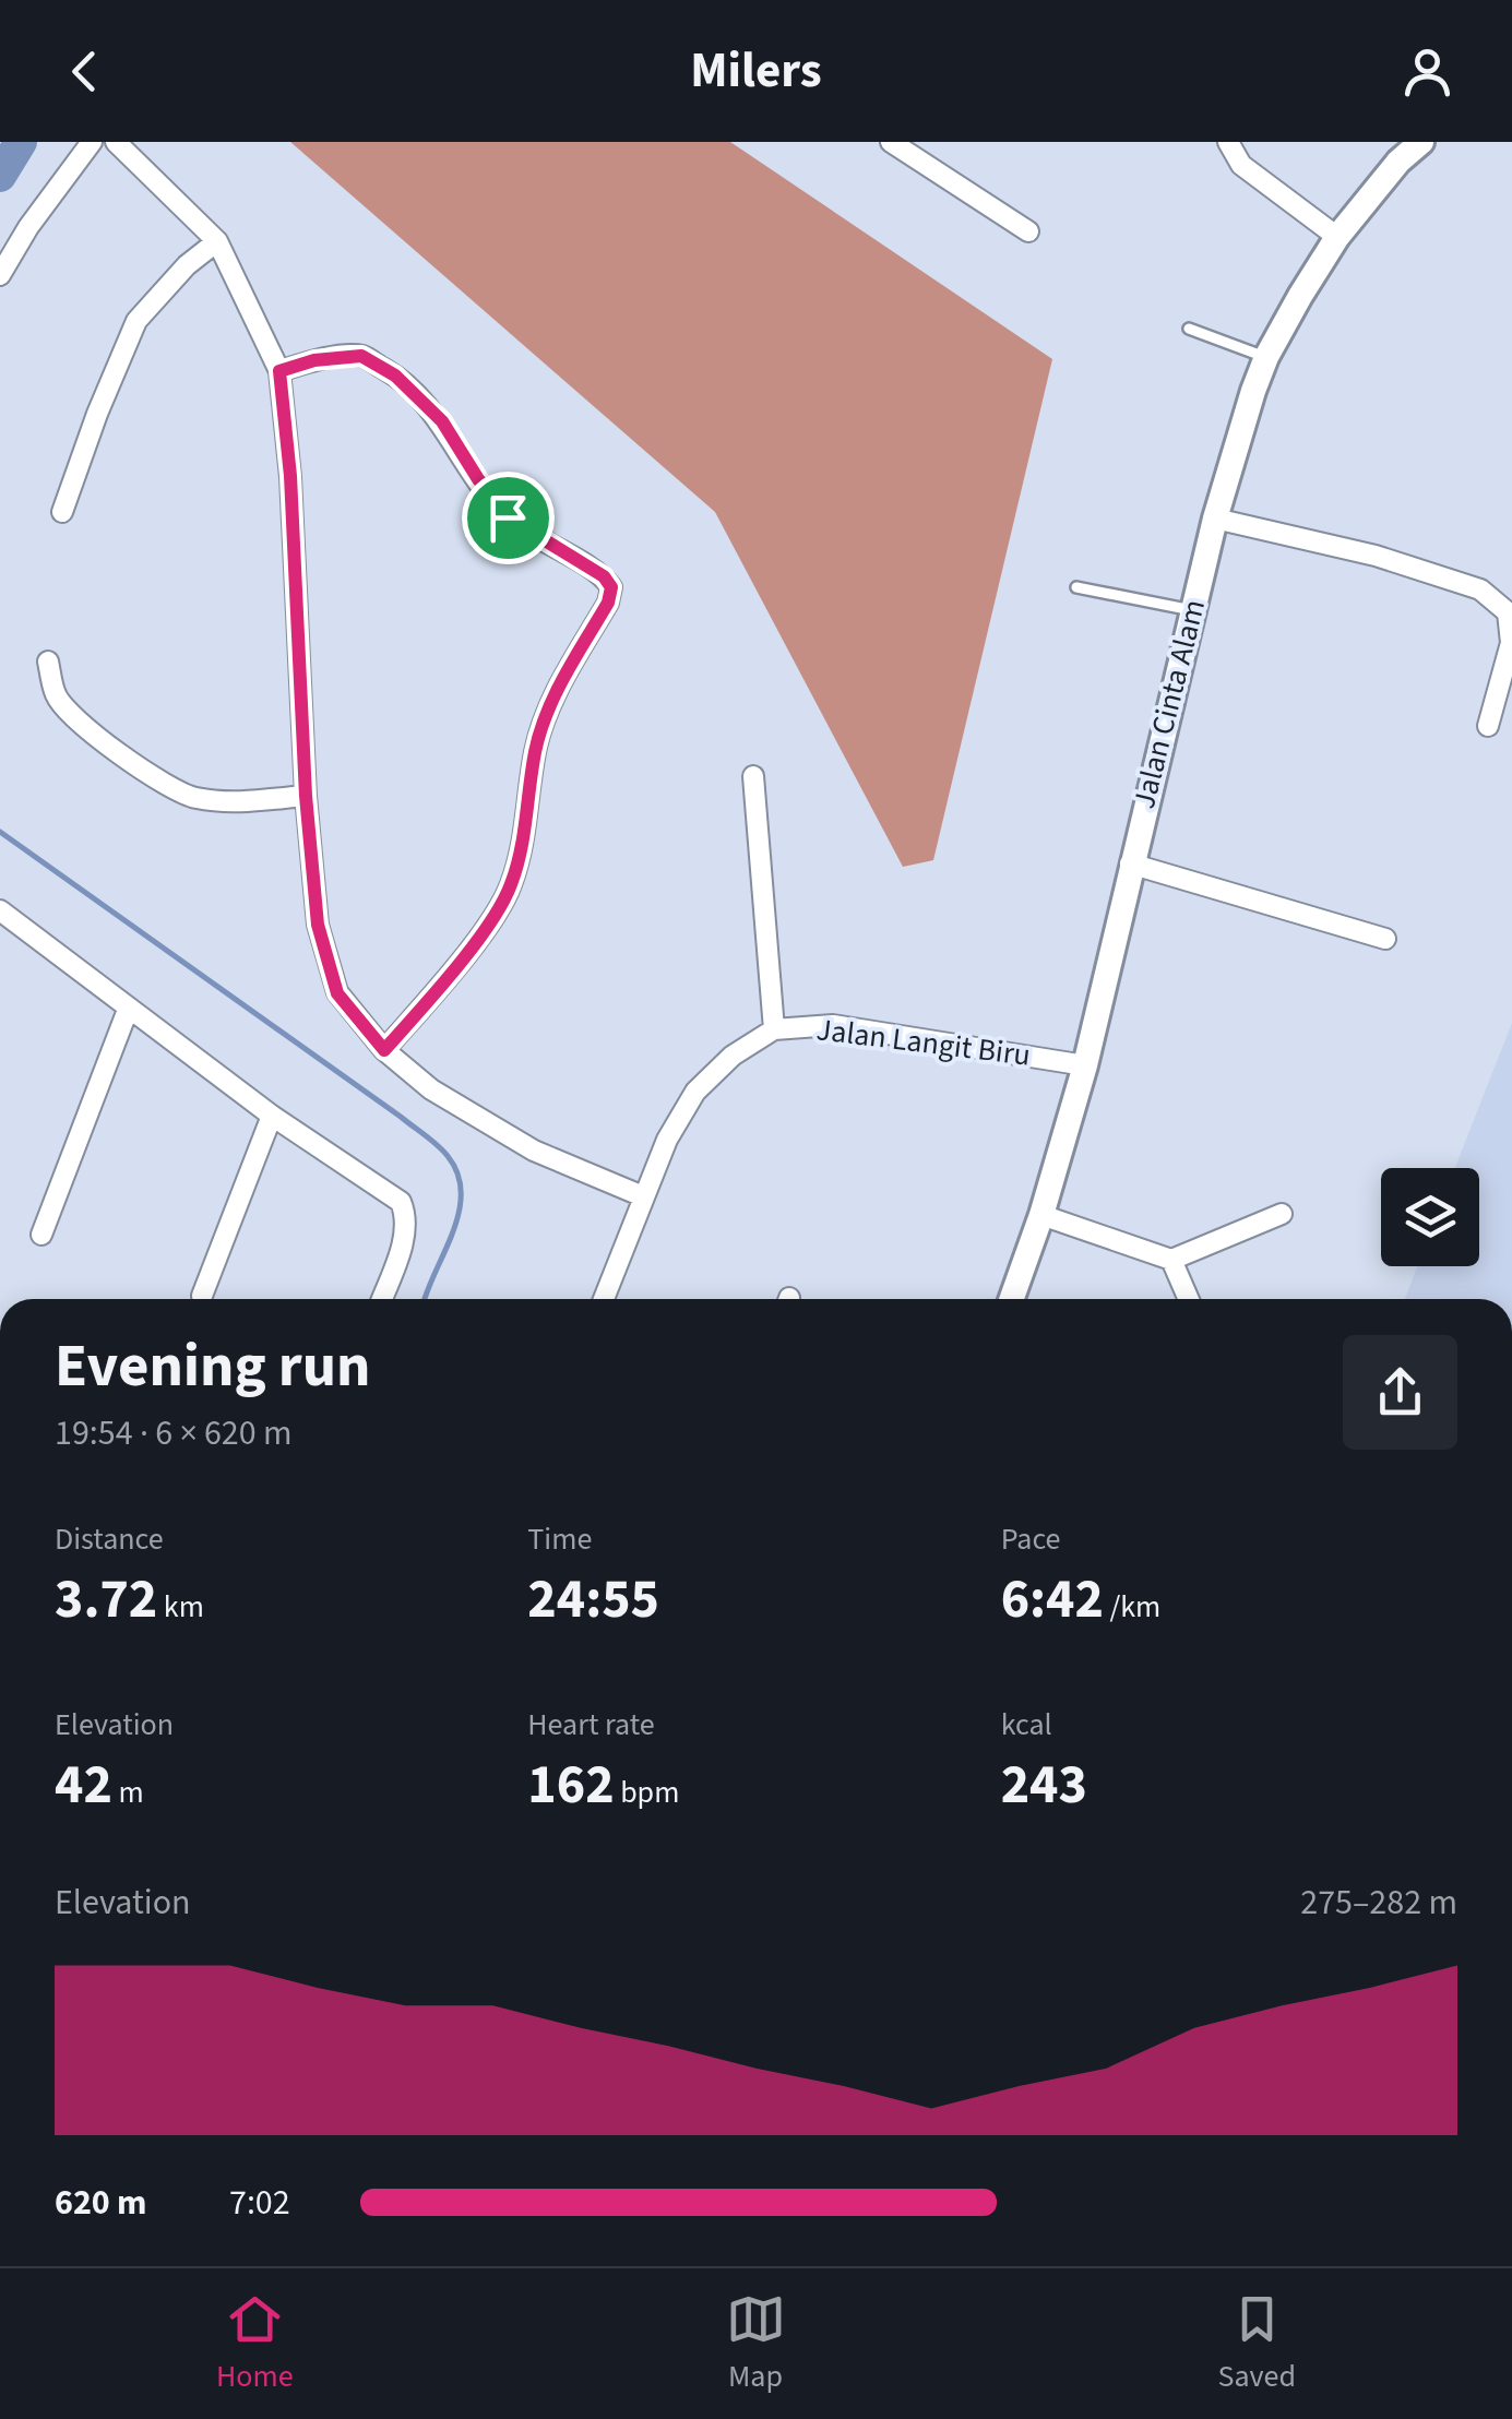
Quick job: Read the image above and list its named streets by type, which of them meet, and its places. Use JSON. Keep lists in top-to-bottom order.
{
  "streets": {
    "street": ["Jalan Cinta Alam", "Jalan Langit Biru"]
  },
  "crossings": [
    ["Jalan Cinta Alam", "Jalan Langit Biru"]
  ],
  "page": {
    "header": "Milers",
    "heading": ["Evening run", "19:54 · 6 × 620 m"],
    "stats": [
      ["Distance", "3.72 km"],
      ["Time", "24:55"],
      ["Pace", "6:42 /km"],
      ["Elevation", "42 m"],
      ["Heart rate", "162 bpm"],
      ["kcal", "243"]
    ],
    "chart": ["Elevation", "275–282 m"],
    "list": [
      {
        "name": "620 m",
        "note": "7:02"
      }
    ],
    "tabs": ["Home", "Map", "Saved"]
  }
}
